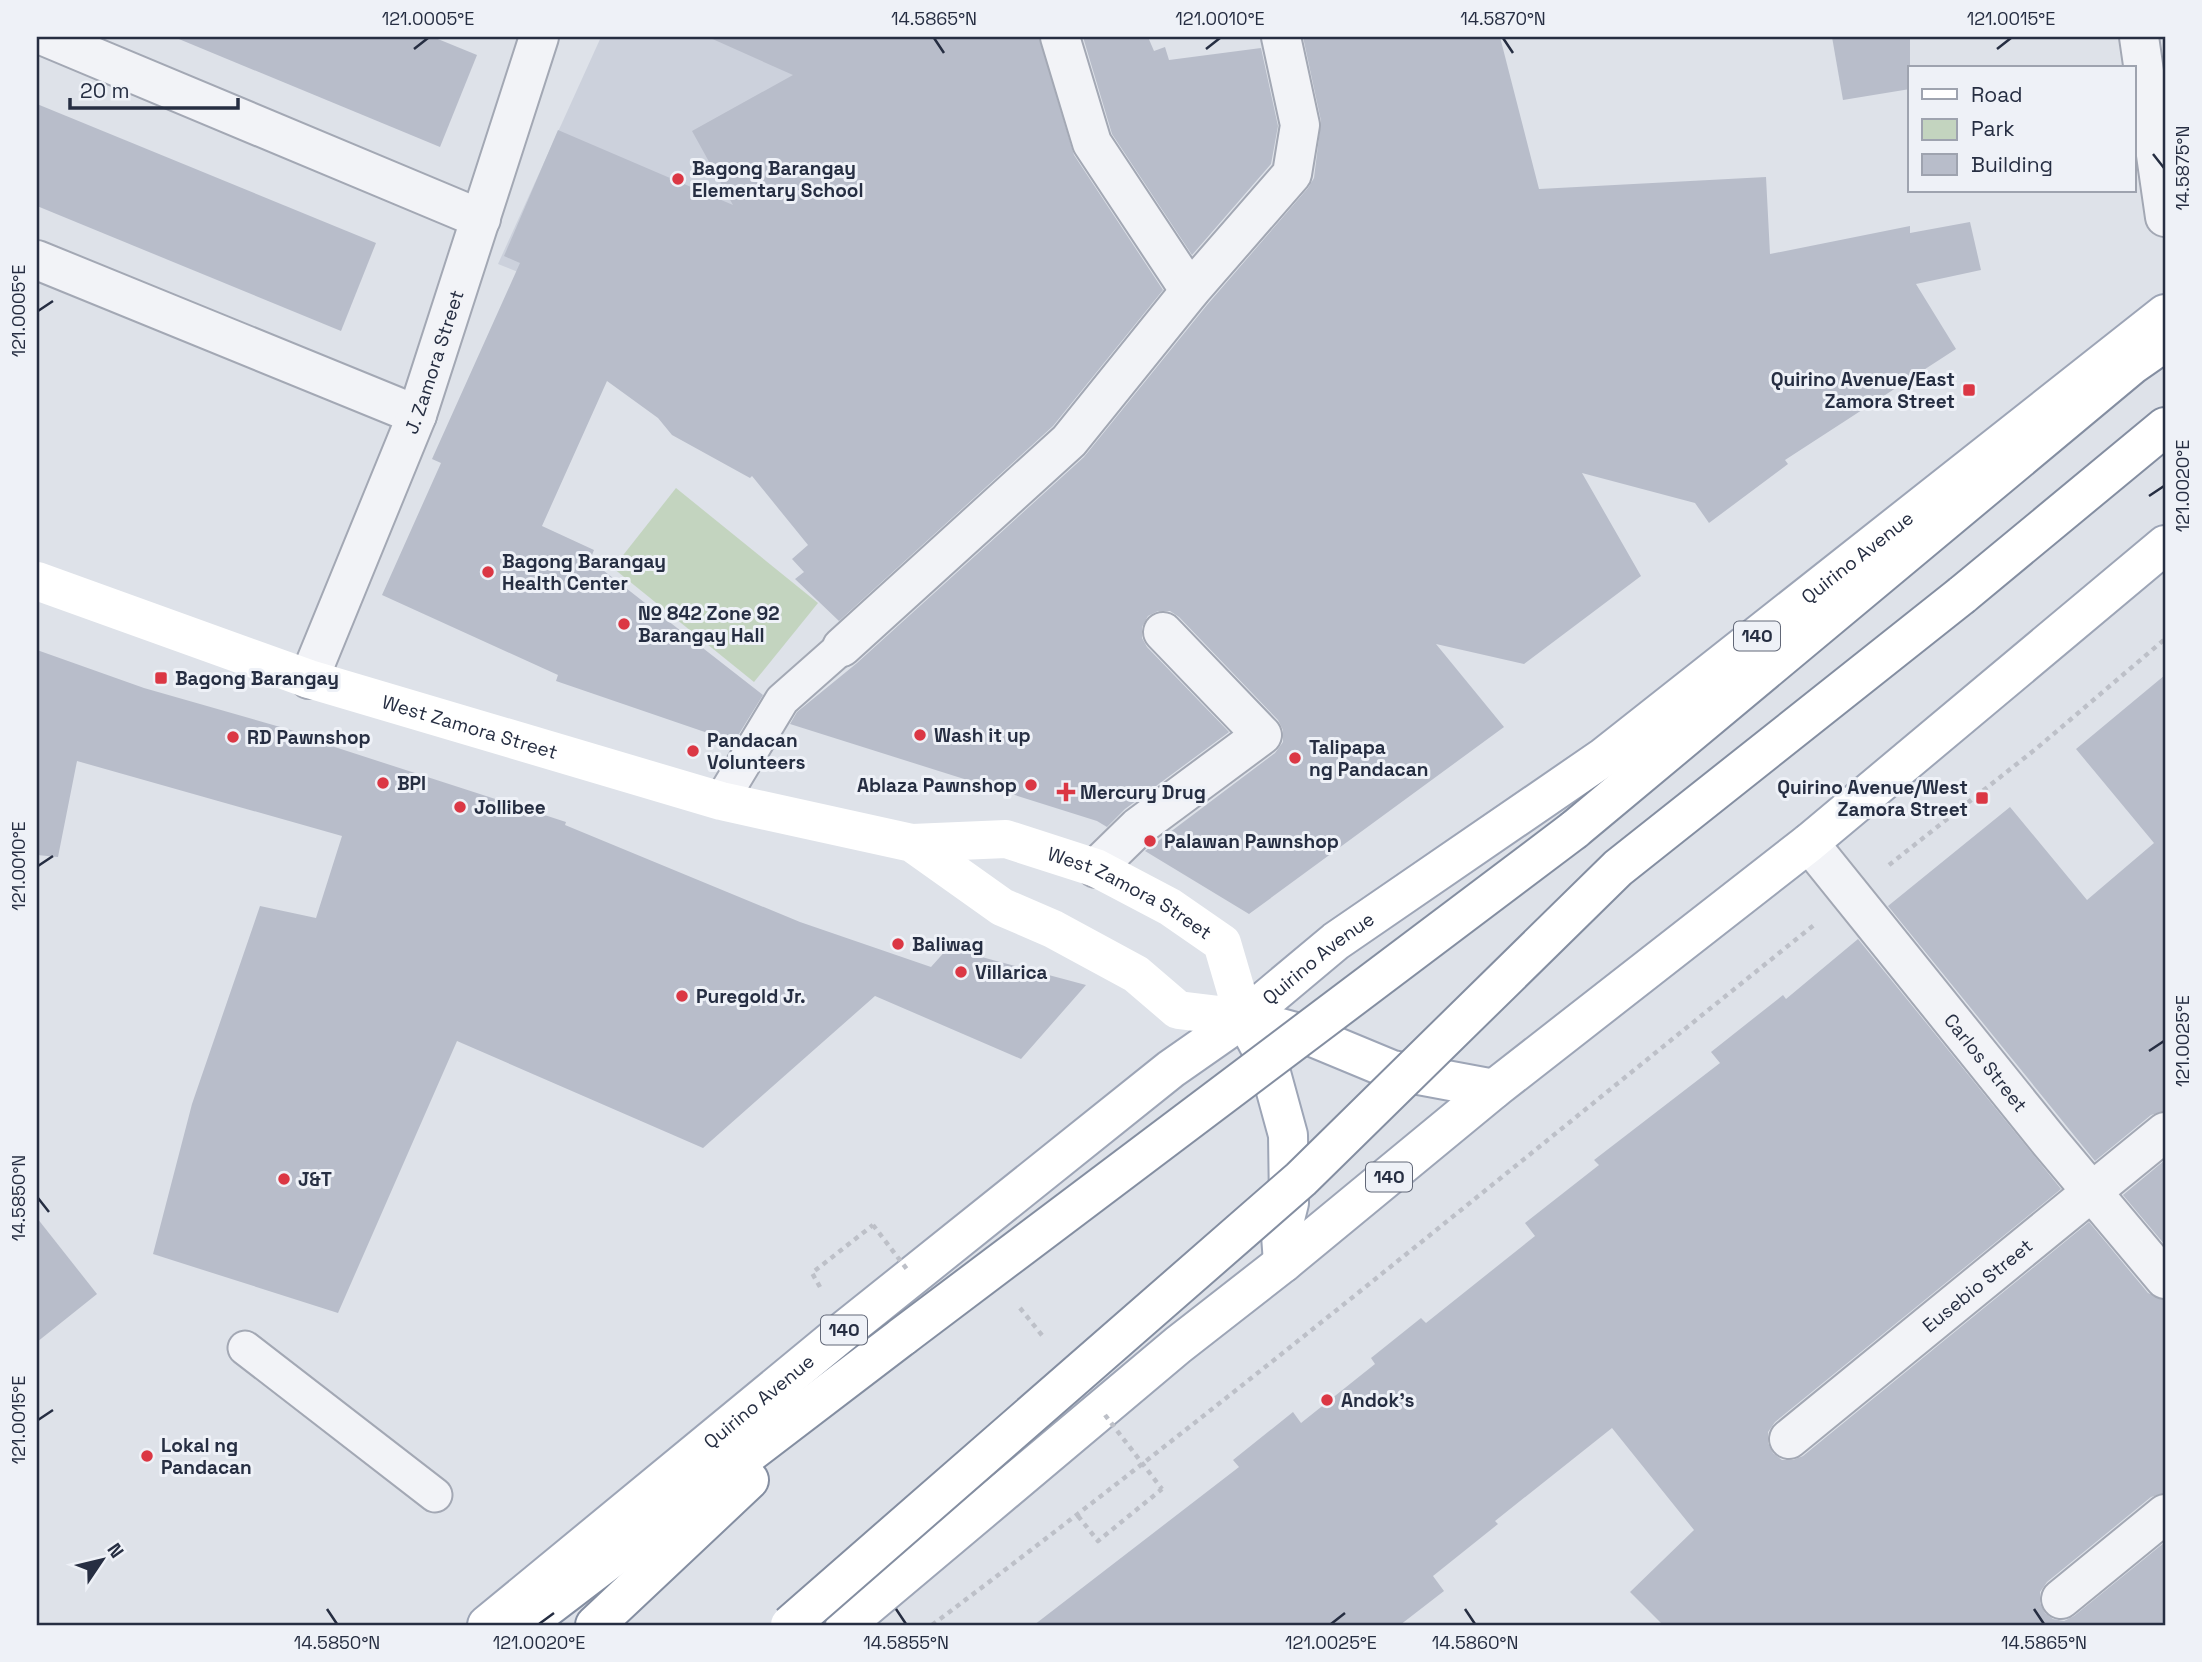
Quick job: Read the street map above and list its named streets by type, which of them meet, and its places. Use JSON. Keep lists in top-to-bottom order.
{
  "streets": {
    "main road": ["Quirino Avenue", "140", "West Zamora Street"],
    "street": ["J. Zamora Street", "Carlos Street", "Eusebio Street"]
  },
  "crossings": [
    ["J. Zamora Street", "West Zamora Street"],
    ["Quirino Avenue", "West Zamora Street"],
    ["140", "Carlos Street"],
    ["Carlos Street", "Eusebio Street"]
  ],
  "places": {
    "other": [
      "Bagong Barangay Elementary School",
      "Bagong Barangay Health Center",
      "№ 842 Zone 92 Barangay Hall",
      "Wash it up",
      "RD Pawnshop",
      "Pandacan Volunteers",
      "Talipapa ng Pandacan",
      "BPI",
      "Ablaza Pawnshop",
      "Jollibee",
      "Palawan Pawnshop",
      "Baliwag",
      "Villarica",
      "Puregold Jr.",
      "J&T",
      "Andok's",
      "Lokal ng Pandacan"
    ],
    "transit": ["Quirino Avenue/East Zamora Street", "Bagong Barangay", "Quirino Avenue/West Zamora Street"],
    "health": ["Mercury Drug"]
  },
  "legend": ["Road", "Park", "Building"],
  "scale_bar": "20 m",
  "north": "top right",
  "coordinates": [
    "121.0005°E",
    "14.5865°N",
    "121.0010°E",
    "14.5870°N",
    "121.0015°E",
    "14.5875°N",
    "121.0020°E",
    "121.0025°E",
    "14.5850°N",
    "14.5855°N",
    "14.5860°N"
  ]
}
